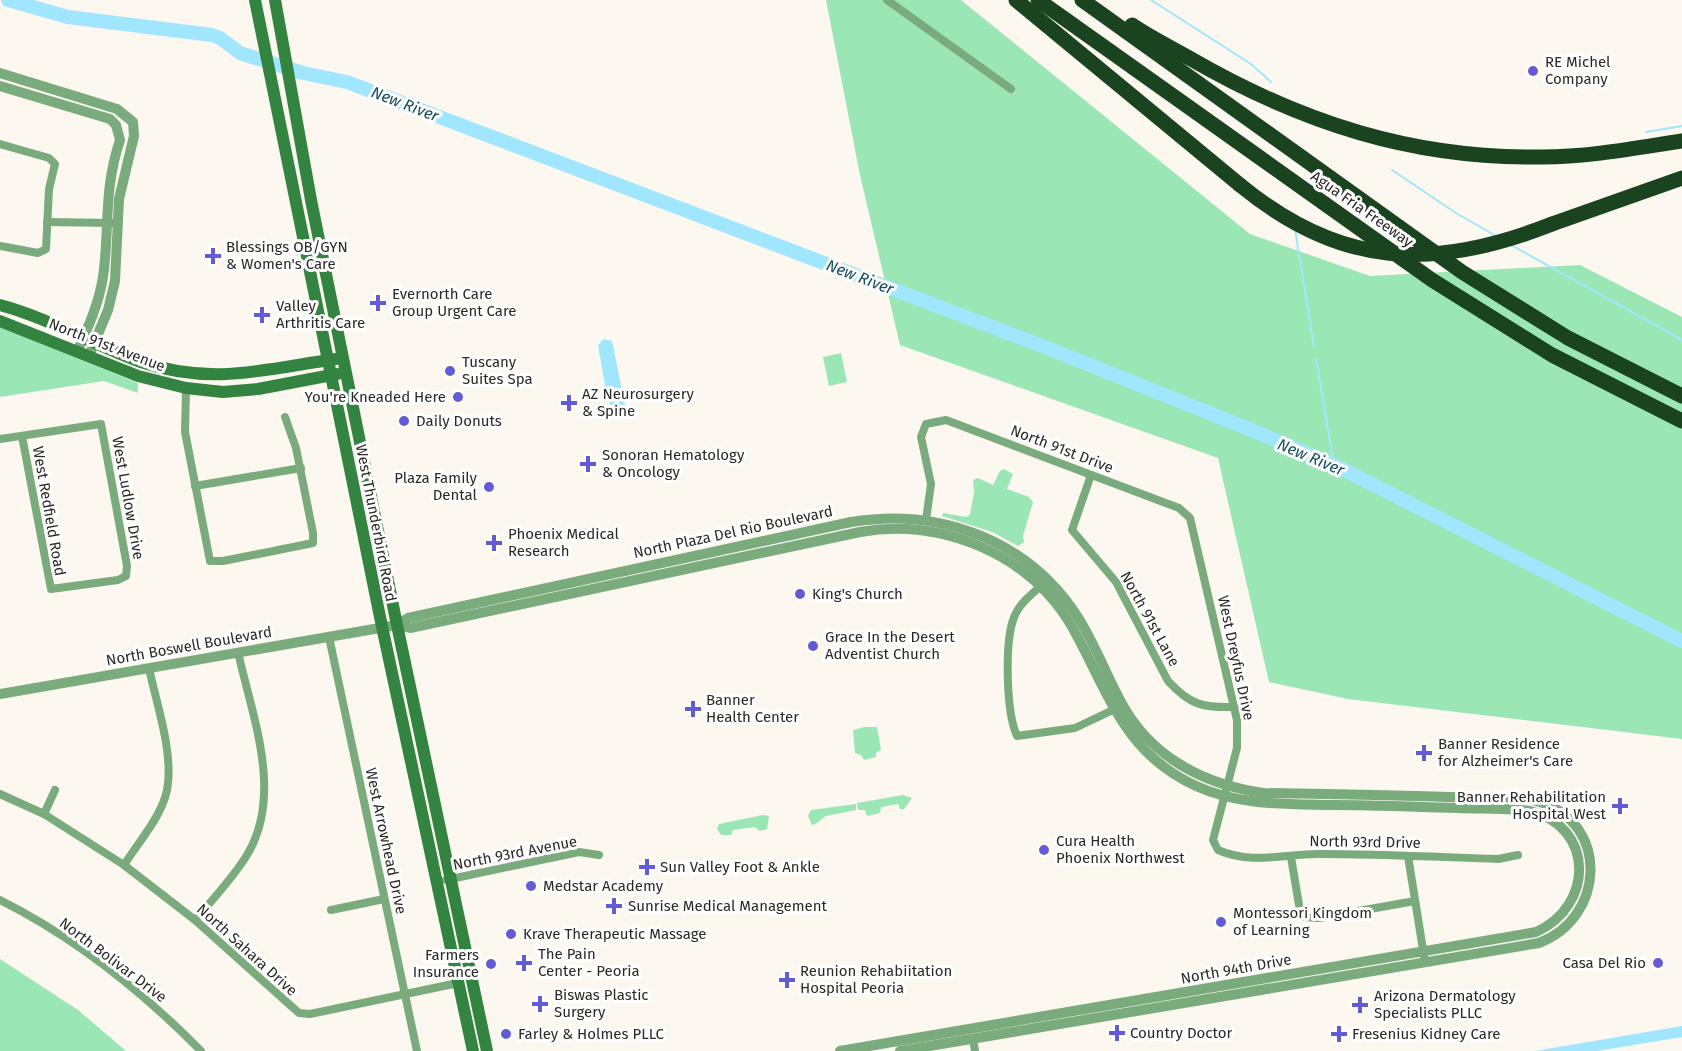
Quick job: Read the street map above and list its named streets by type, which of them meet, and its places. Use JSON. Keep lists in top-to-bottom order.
{
  "streets": {
    "highway": ["Agua Fria Freeway"],
    "main road": ["North 91st Avenue", "West Thunderbird Road"],
    "street": [
      "North 91st Drive",
      "West Ludlow Drive",
      "West Redfield Road",
      "North Plaza Del Rio Boulevard",
      "North 91st Lane",
      "North Boswell Boulevard",
      "West Dreyfus Drive",
      "West Arrowhead Drive",
      "North 93rd Drive",
      "North 93rd Avenue",
      "North Sahara Drive",
      "North Bolivar Drive",
      "North 94th Drive"
    ]
  },
  "crossings": [
    ["North 91st Avenue", "West Thunderbird Road"],
    ["North 91st Drive", "North Plaza Del Rio Boulevard"],
    ["North 91st Drive", "North 91st Lane"],
    ["North 91st Drive", "West Dreyfus Drive"],
    ["West Ludlow Drive", "West Redfield Road"],
    ["West Thunderbird Road", "North Plaza Del Rio Boulevard"],
    ["West Thunderbird Road", "North Boswell Boulevard"],
    ["West Thunderbird Road", "North 93rd Avenue"],
    ["West Thunderbird Road", "North Sahara Drive"],
    ["North Plaza Del Rio Boulevard", "West Dreyfus Drive"],
    ["North Plaza Del Rio Boulevard", "North 94th Drive"],
    ["North 91st Lane", "West Dreyfus Drive"],
    ["North Boswell Boulevard", "West Arrowhead Drive"],
    ["West Dreyfus Drive", "North 93rd Drive"],
    ["West Arrowhead Drive", "North Sahara Drive"]
  ],
  "water": ["New River"],
  "places": {
    "other": [
      "RE Michel Company",
      "Tuscany Suites Spa",
      "You're Kneaded Here",
      "Daily Donuts",
      "Plaza Family Dental",
      "King's Church",
      "Grace In the Desert Adventist Church",
      "Cura Health Phoenix Northwest",
      "Medstar Academy",
      "Montessori Kingdom of Learning",
      "Krave Therapeutic Massage",
      "Casa Del Rio",
      "Farmers Insurance",
      "Farley & Holmes PLLC"
    ],
    "health": [
      "Blessings OB/GYN & Women's Care",
      "Evernorth Care Group Urgent Care",
      "Valley Arthritis Care",
      "AZ Neurosurgery & Spine",
      "Sonoran Hematology & Oncology",
      "Phoenix Medical Research",
      "Banner Health Center",
      "Banner Residence for Alzheimer's Care",
      "Banner Rehabilitation Hospital West",
      "Sun Valley Foot & Ankle",
      "Sunrise Medical Management",
      "The Pain Center - Peoria",
      "Reunion Rehabiitation Hospital Peoria",
      "Biswas Plastic Surgery",
      "Arizona Dermatology Specialists PLLC",
      "Country Doctor",
      "Fresenius Kidney Care"
    ]
  }
}
